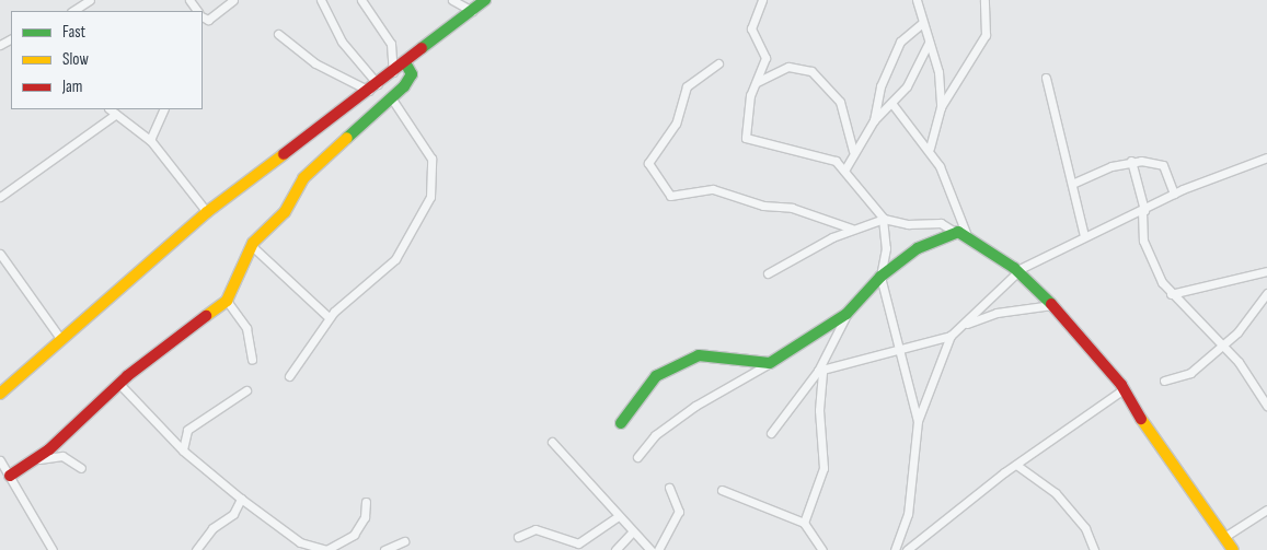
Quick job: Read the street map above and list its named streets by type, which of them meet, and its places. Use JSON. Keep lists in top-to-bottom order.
{
  "legend": ["Fast", "Slow", "Jam"]
}
